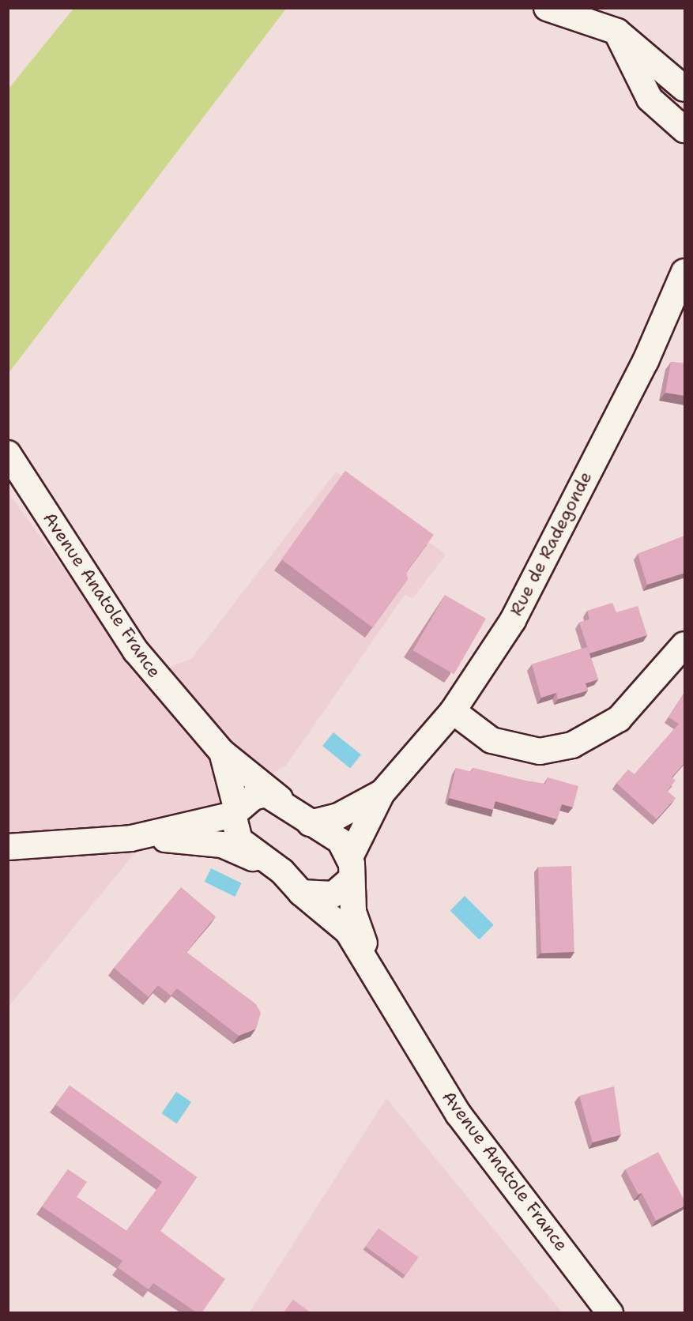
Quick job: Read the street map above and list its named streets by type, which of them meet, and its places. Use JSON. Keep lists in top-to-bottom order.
{
  "streets": {
    "street": ["Rue de Radegonde", "Avenue Anatole France"]
  },
  "crossings": [
    ["Rue de Radegonde", "Avenue Anatole France"]
  ]
}
